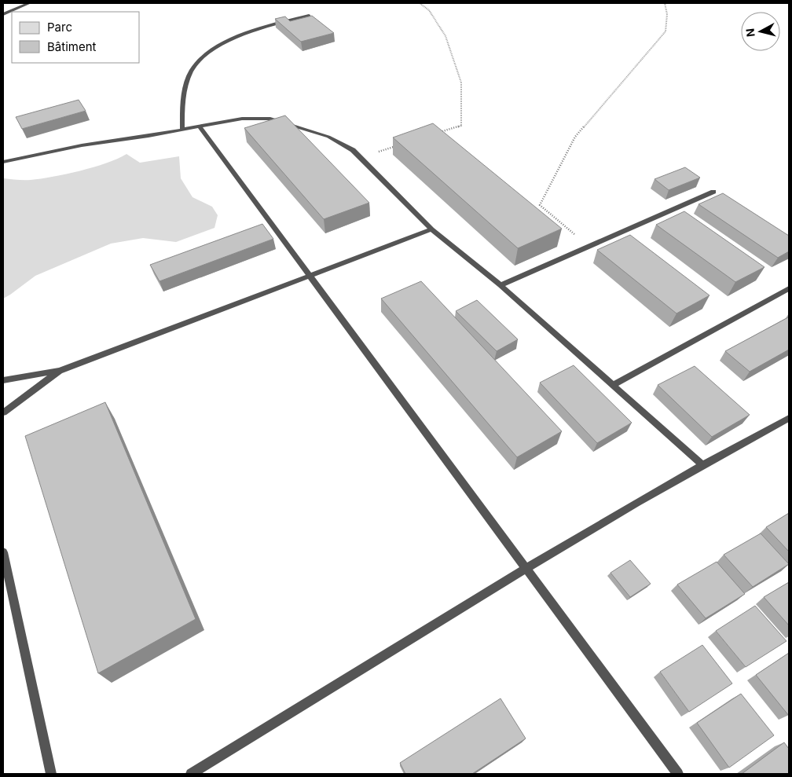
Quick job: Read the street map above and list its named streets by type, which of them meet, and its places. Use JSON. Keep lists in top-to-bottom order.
{
  "legend": ["Parc", "Bâtiment"],
  "north": "left"
}
